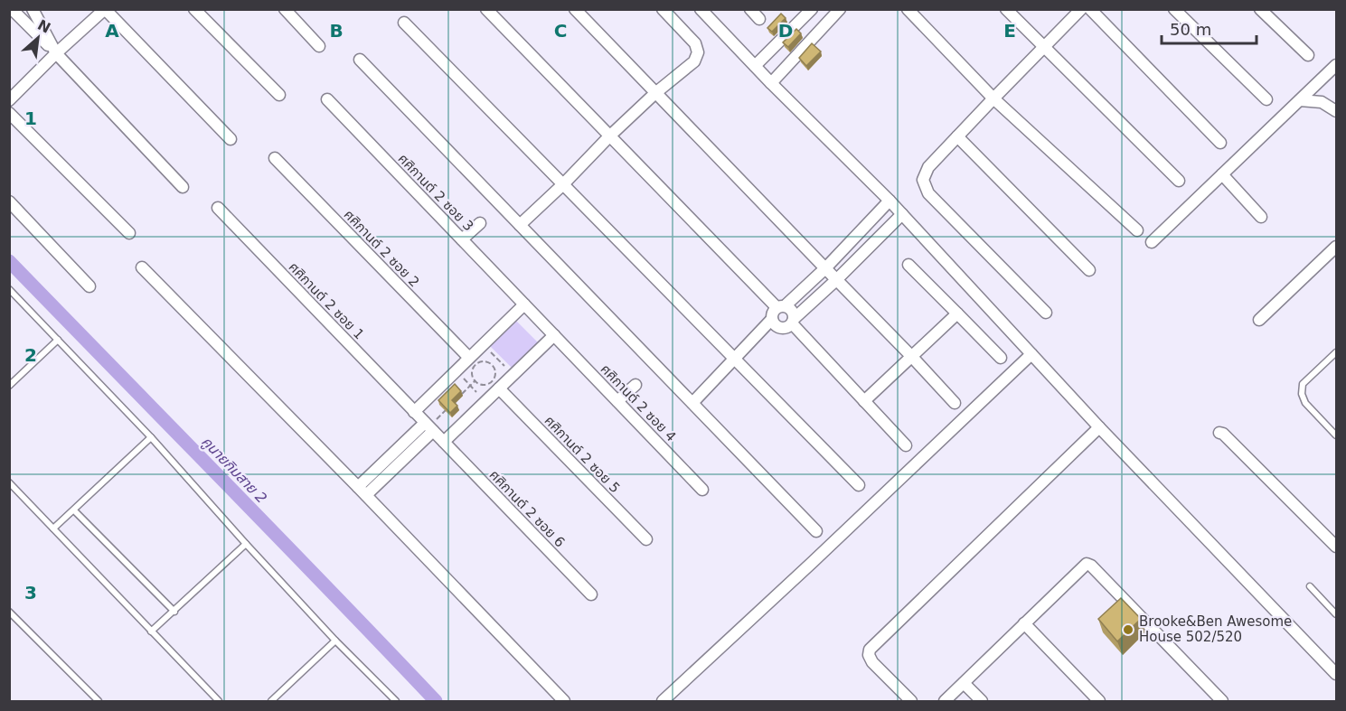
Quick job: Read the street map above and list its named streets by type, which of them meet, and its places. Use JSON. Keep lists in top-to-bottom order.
{
  "streets": {
    "street": [
      "ศศิกานต์ 2 ซอย 3",
      "ศศิกานต์ 2 ซอย 2",
      "ศศิกานต์ 2 ซอย 1",
      "ศศิกานต์ 2 ซอย 4",
      "ศศิกานต์ 2 ซอย 5",
      "ศศิกานต์ 2 ซอย 6"
    ]
  },
  "crossings": [
    ["ศศิกานต์ 2 ซอย 3", "ศศิกานต์ 2 ซอย 4"],
    ["ศศิกานต์ 2 ซอย 1", "ศศิกานต์ 2 ซอย 6"]
  ],
  "water": ["คูนายกิมสาย 2"],
  "places": ["Brooke&Ben Awesome House 502/520"],
  "scale_bar": "50 m",
  "north": "top right",
  "grid": {
    "columns": [
      "A",
      "B",
      "C",
      "D",
      "E"
    ],
    "rows": ["1", "2", "3"]
  }
}
